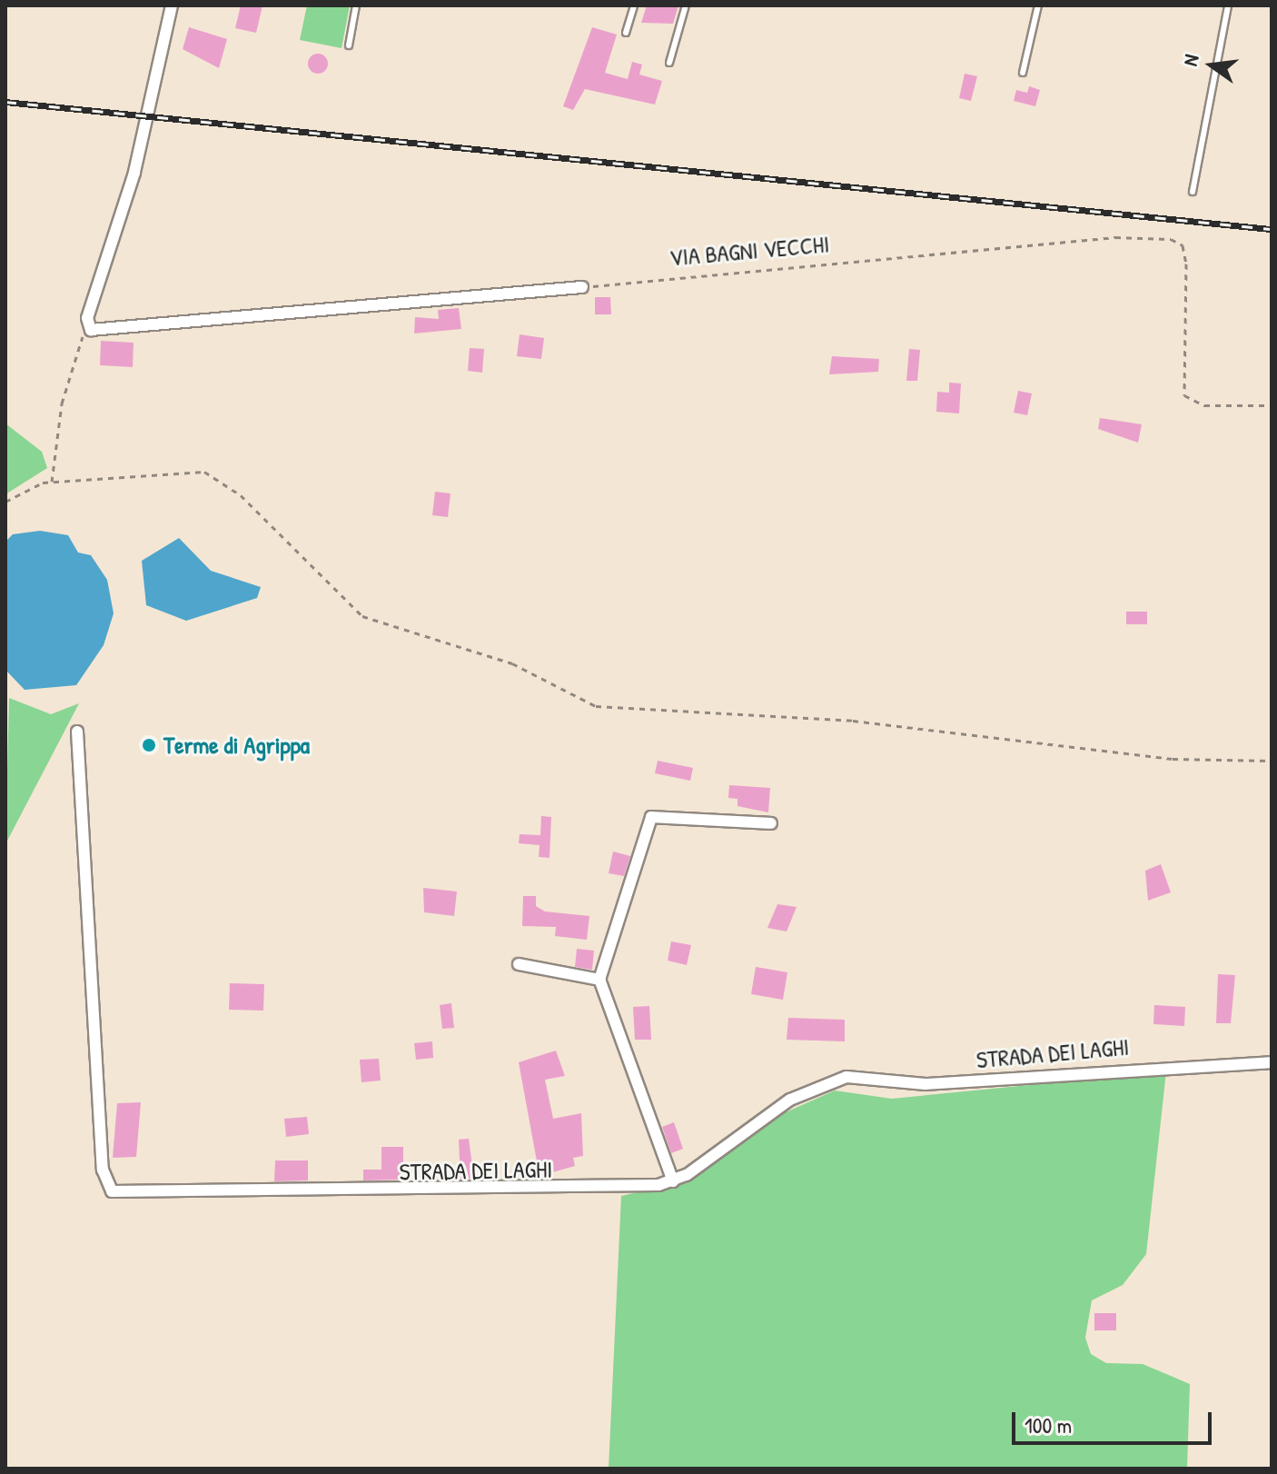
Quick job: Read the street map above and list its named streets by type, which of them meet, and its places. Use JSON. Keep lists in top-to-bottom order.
{
  "streets": {
    "street": ["STRADA DEI LAGHI"],
    "path": ["VIA BAGNI VECCHI"]
  },
  "places": ["Terme di Agrippa"],
  "scale_bar": "100 m",
  "north": "left"
}
